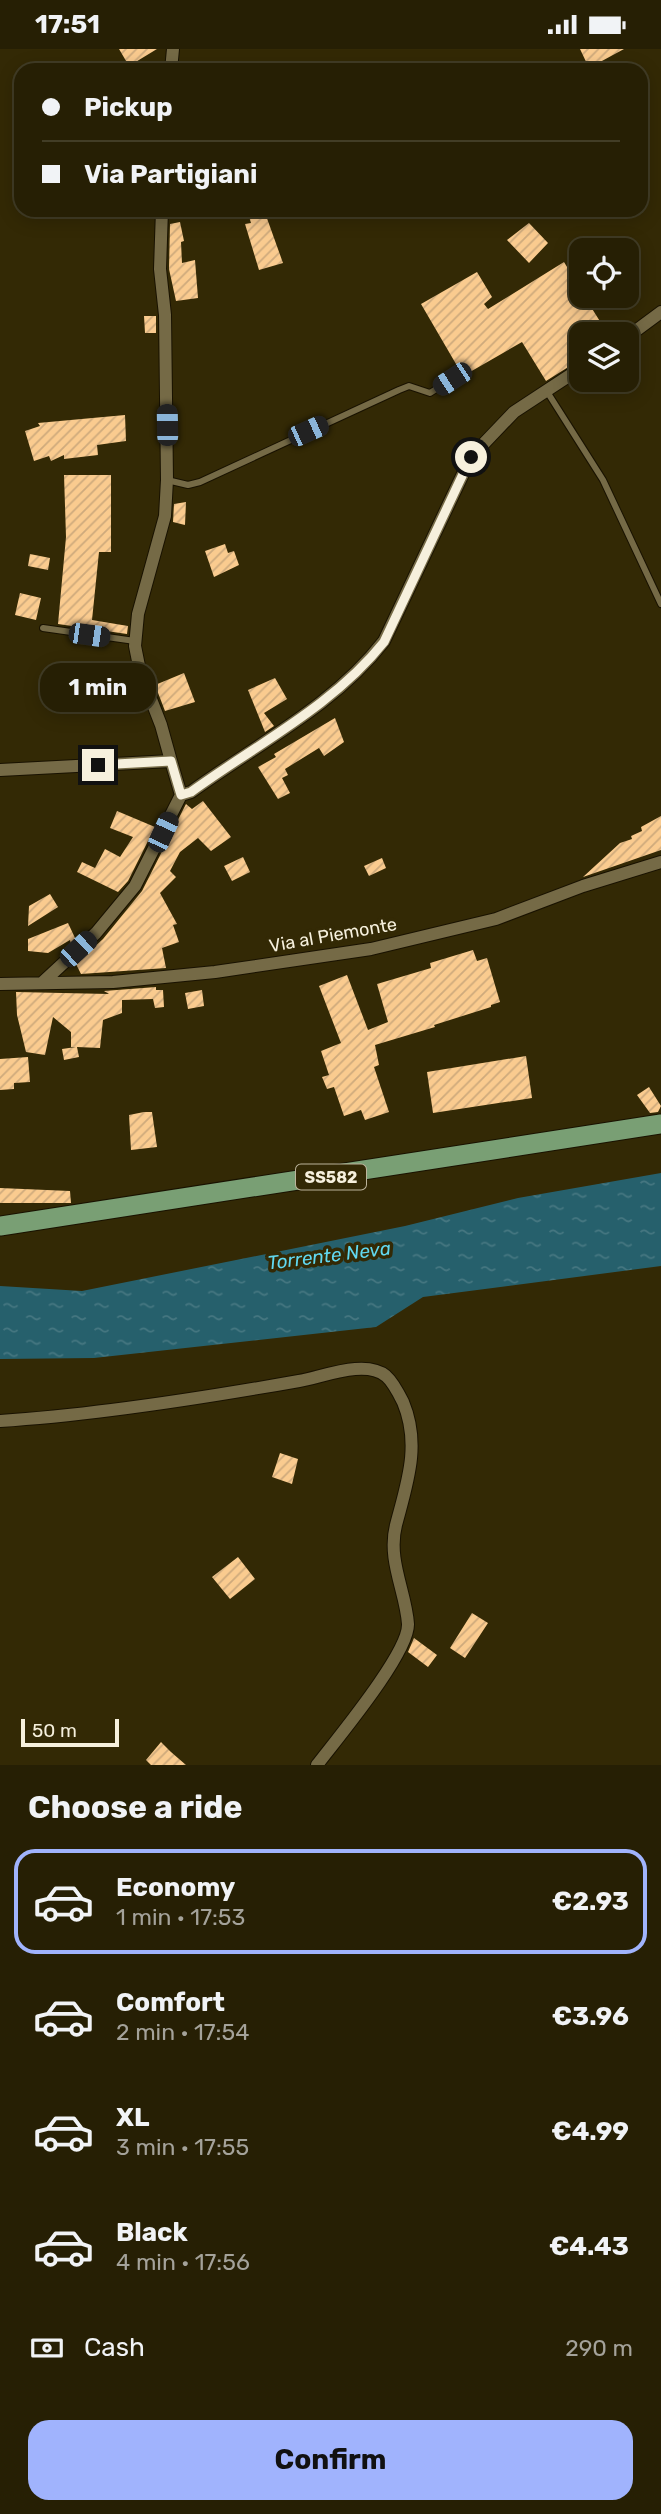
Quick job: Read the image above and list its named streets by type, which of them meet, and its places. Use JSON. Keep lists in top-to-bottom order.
{
  "streets": {
    "main road": ["SS582"],
    "street": ["Via al Piemonte"]
  },
  "water": ["Torrente Neva"],
  "scale_bar": "50 m",
  "page": {
    "status": "17:51",
    "banner": ["Pickup", "Via Partigiani"],
    "bubble": "1 min",
    "scale": "50 m",
    "heading": "Choose a ride",
    "list": [
      {
        "name": "Economy",
        "note": "1 min · 17:53",
        "value": "€2.93"
      },
      {
        "name": "Comfort",
        "note": "2 min · 17:54",
        "value": "€3.96"
      },
      {
        "name": "XL",
        "note": "3 min · 17:55",
        "value": "€4.99"
      },
      {
        "name": "Black",
        "note": "4 min · 17:56",
        "value": "€4.43"
      }
    ],
    "pay": ["Cash", "290 m"],
    "buttons": "Confirm"
  }
}
